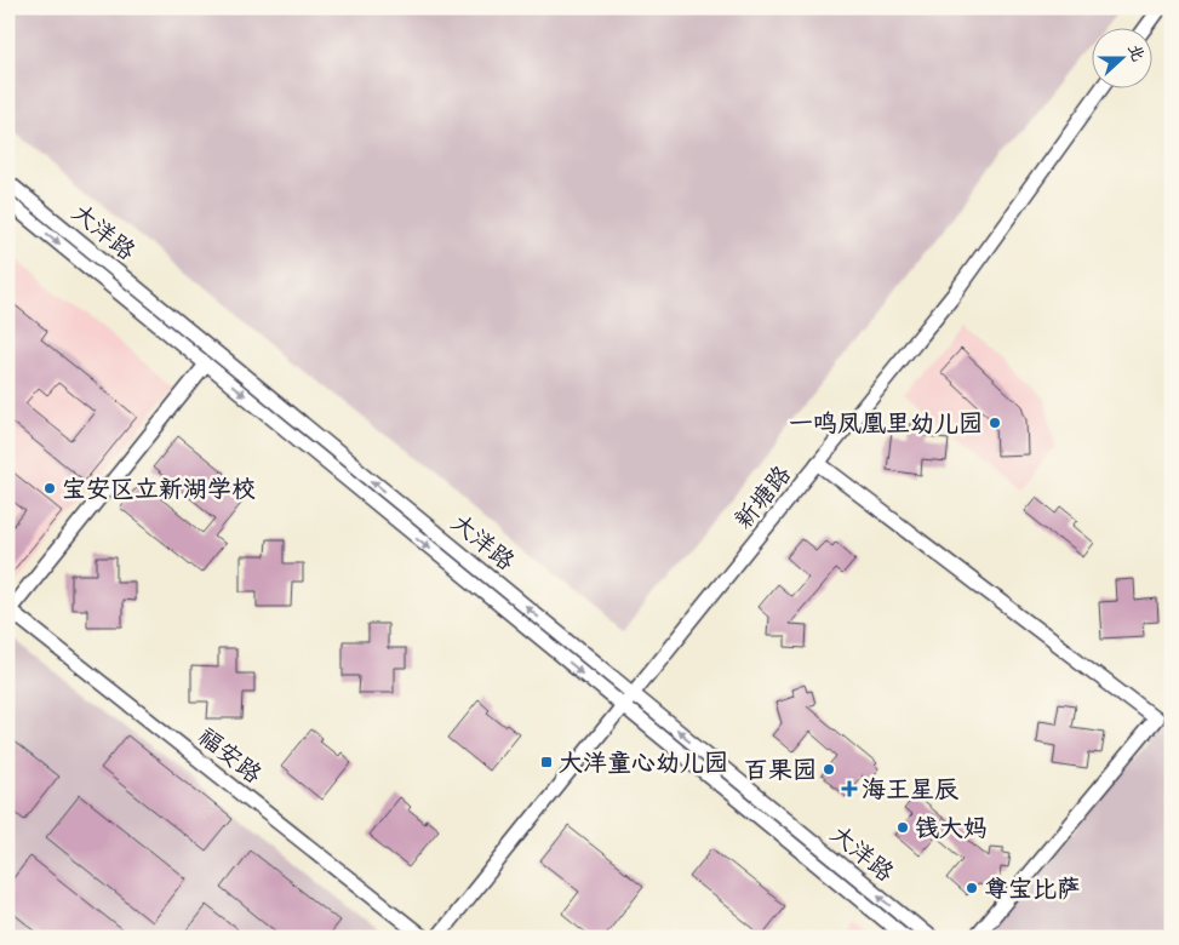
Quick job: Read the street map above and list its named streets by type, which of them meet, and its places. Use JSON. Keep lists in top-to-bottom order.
{
  "streets": {
    "street": ["大洋路", "新塘路", "福安路"]
  },
  "crossings": [
    ["大洋路", "新塘路"]
  ],
  "places": {
    "other": [
      "一鸣凤凰里幼儿园",
      "宝安区立新湖学校",
      "百果园",
      "钱大妈",
      "尊宝比萨"
    ],
    "transit": ["大洋童心幼儿园"],
    "health": ["海王星辰"]
  },
  "north": "right"
}
